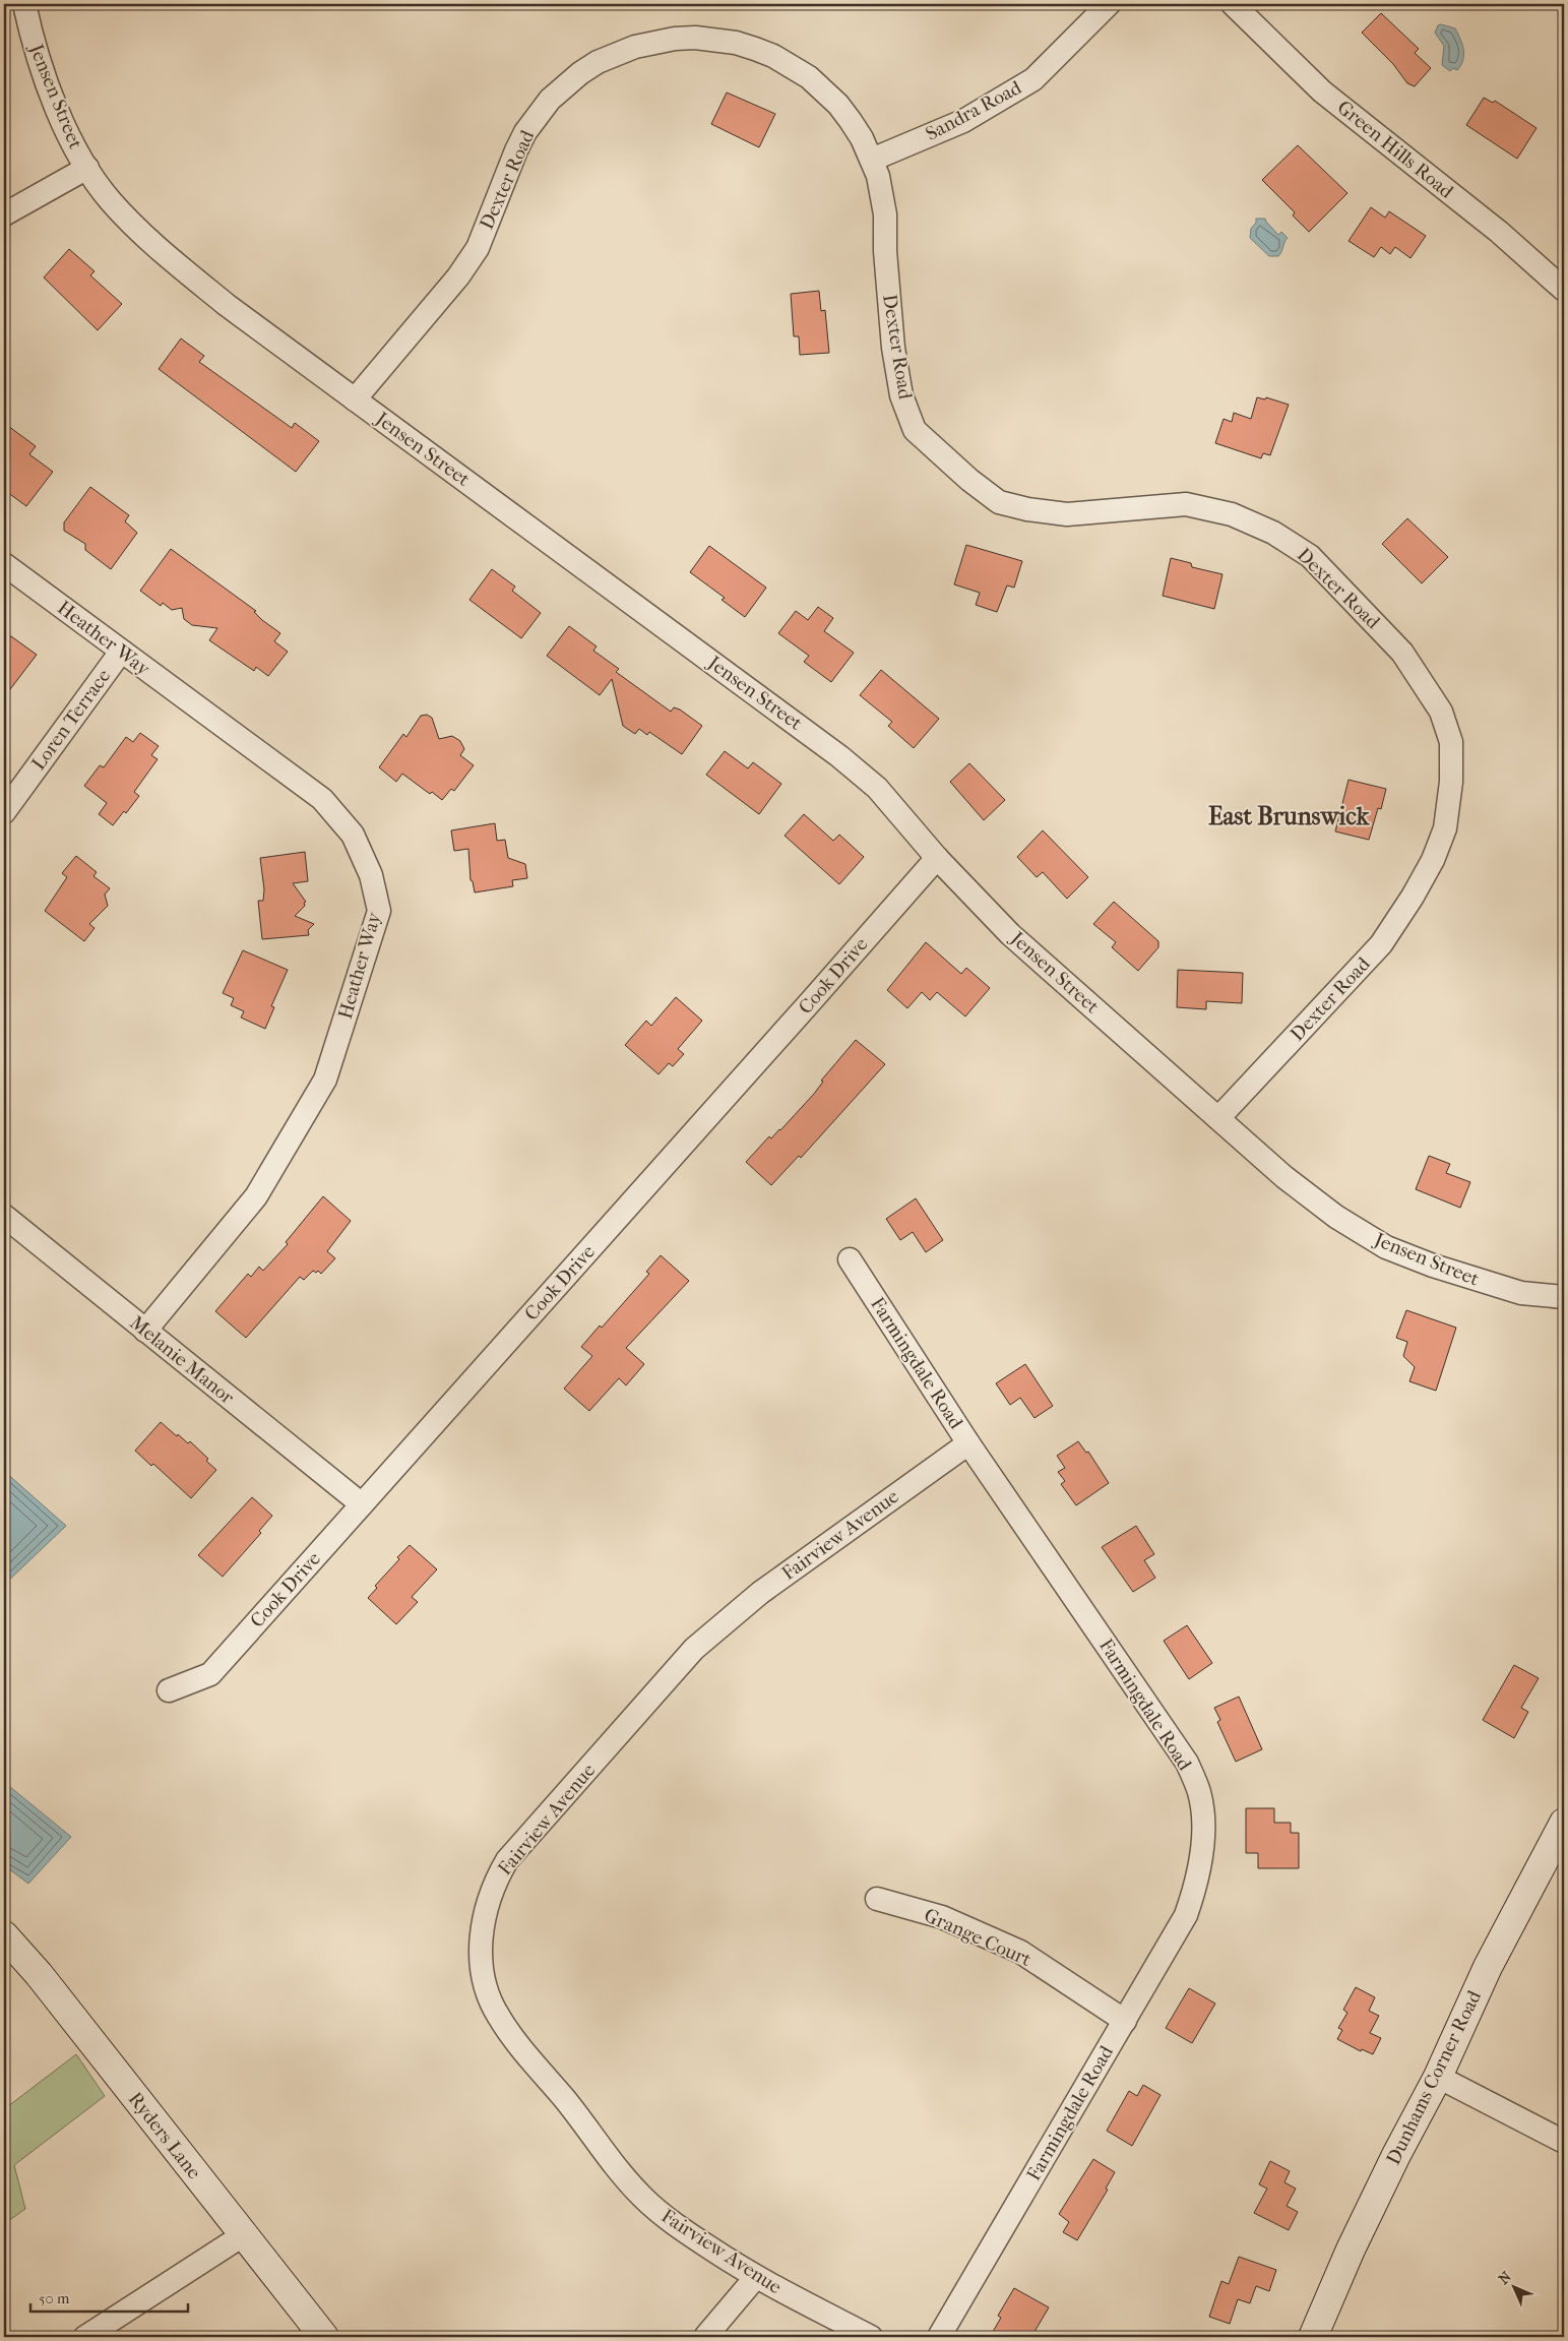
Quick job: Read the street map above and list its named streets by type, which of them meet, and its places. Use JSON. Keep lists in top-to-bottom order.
{
  "streets": {
    "street": [
      "Jensen Street",
      "Sandra Road",
      "Green Hills Road",
      "Dexter Road",
      "Heather Way",
      "Loren Terrace",
      "Cook Drive",
      "Melanie Manor",
      "Farmingdale Road",
      "Fairview Avenue",
      "Grange Court",
      "Dunhams Corner Road",
      "Ryders Lane"
    ]
  },
  "crossings": [
    ["Jensen Street", "Dexter Road"],
    ["Jensen Street", "Cook Drive"],
    ["Sandra Road", "Dexter Road"],
    ["Heather Way", "Loren Terrace"],
    ["Heather Way", "Melanie Manor"],
    ["Cook Drive", "Melanie Manor"],
    ["Farmingdale Road", "Fairview Avenue"],
    ["Farmingdale Road", "Grange Court"]
  ],
  "districts": ["East Brunswick"],
  "scale_bar": "50 m",
  "north": "top left"
}
